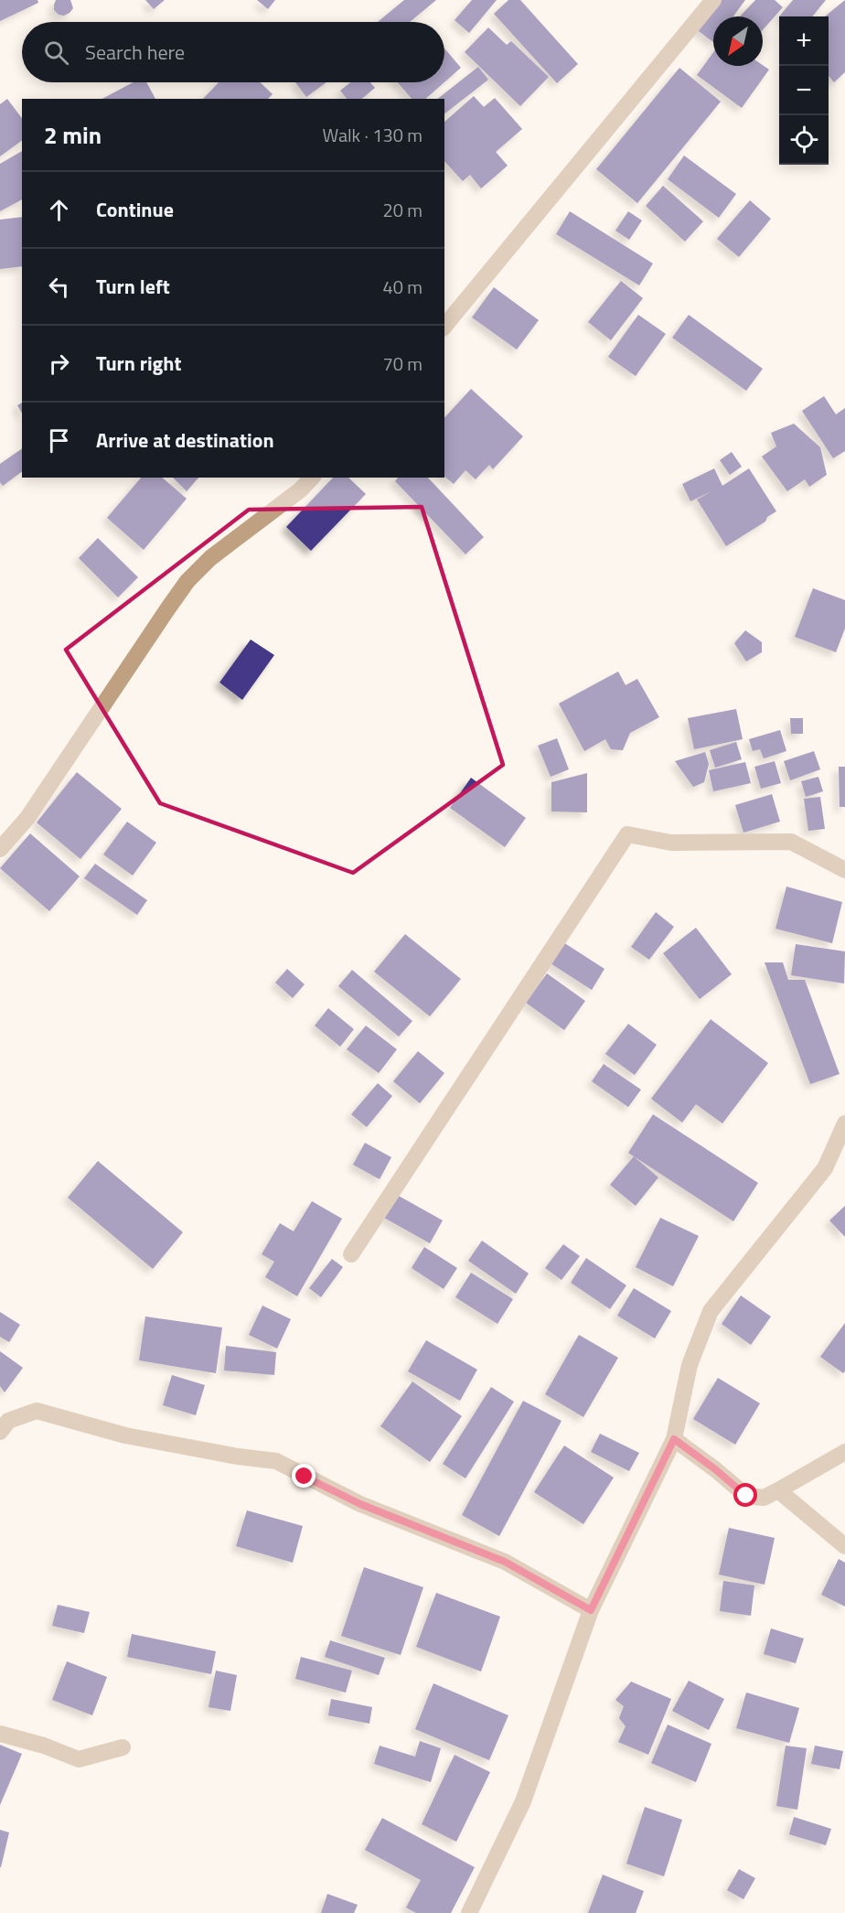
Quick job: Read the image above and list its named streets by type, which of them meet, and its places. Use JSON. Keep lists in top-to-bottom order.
{
  "north": "bottom left",
  "page": {
    "map_buttons": ["+", "−"],
    "search": "Search here",
    "heading": ["2 min", "Walk · 130 m"],
    "list": [
      ["Continue", "20 m"],
      ["Turn left", "40 m"],
      ["Turn right", "70 m"],
      "Arrive at destination"
    ]
  }
}
